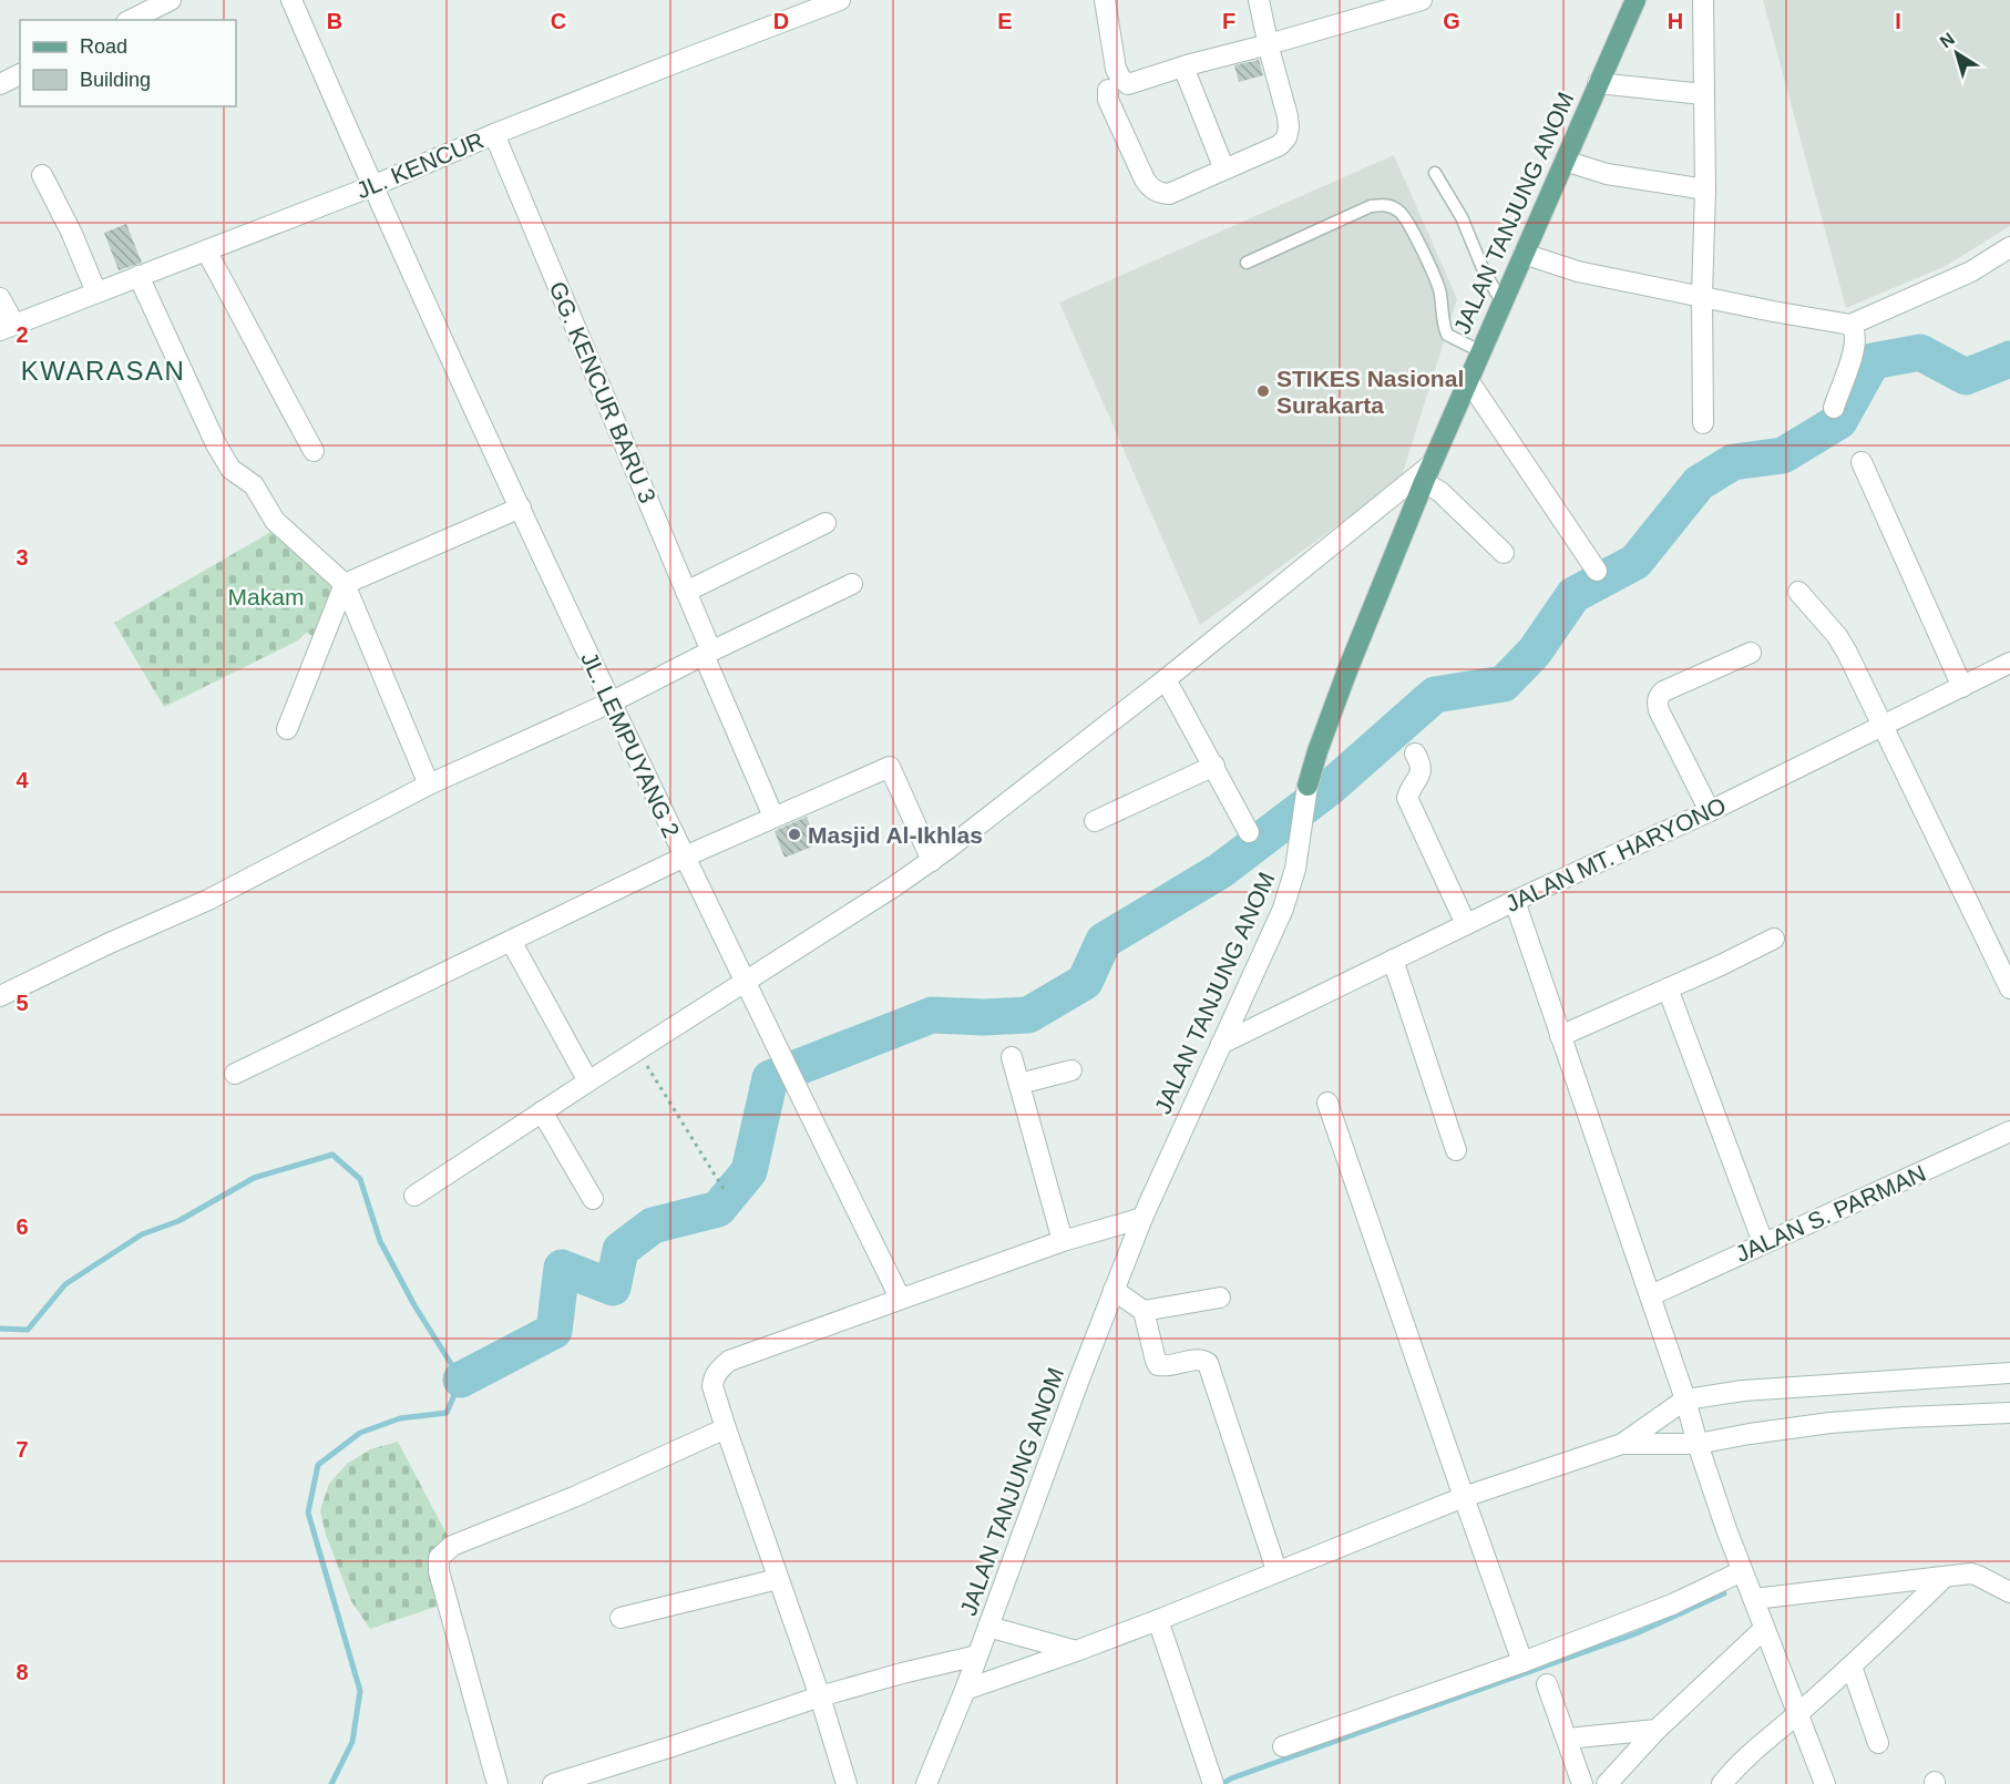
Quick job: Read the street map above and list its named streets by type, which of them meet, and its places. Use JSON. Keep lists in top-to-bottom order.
{
  "streets": {
    "main road": ["JALAN TANJUNG ANOM"],
    "street": [
      "JL. KENCUR",
      "GG. KENCUR BARU 3",
      "JL. LEMPUYANG 2",
      "JALAN MT. HARYONO",
      "JALAN S. PARMAN"
    ]
  },
  "crossings": [
    ["JL. KENCUR", "GG. KENCUR BARU 3"],
    ["JL. KENCUR", "JL. LEMPUYANG 2"],
    ["JALAN TANJUNG ANOM", "JALAN MT. HARYONO"]
  ],
  "districts": ["KWARASAN"],
  "parks": ["Makam"],
  "places": ["STIKES Nasional Surakarta", "Masjid Al-Ikhlas"],
  "legend": ["Road", "Building"],
  "north": "top left",
  "grid": {
    "columns": [
      "B",
      "C",
      "D",
      "E",
      "F",
      "G",
      "H",
      "I"
    ],
    "rows": [
      "2",
      "3",
      "4",
      "5",
      "6",
      "7",
      "8"
    ]
  }
}
